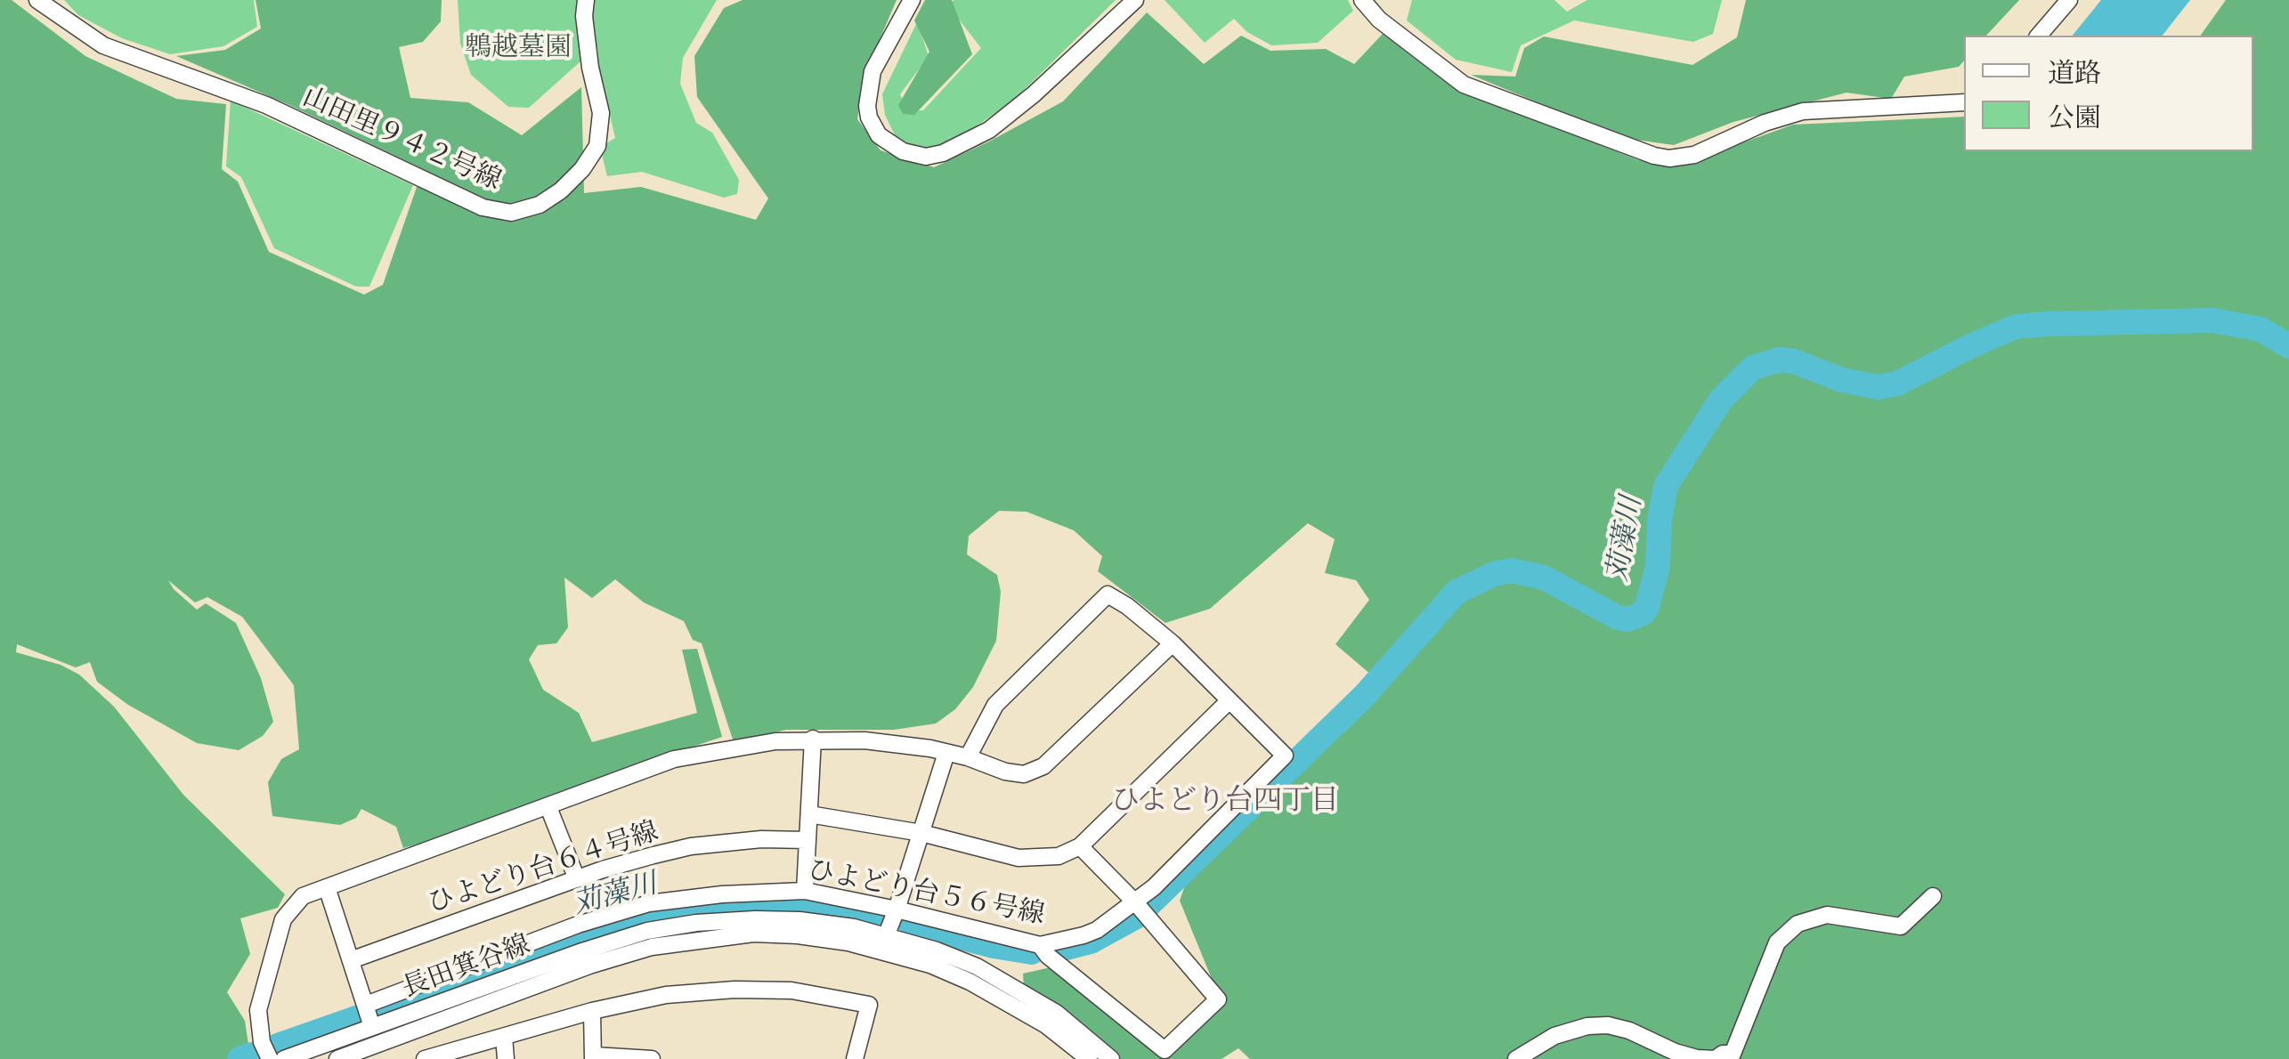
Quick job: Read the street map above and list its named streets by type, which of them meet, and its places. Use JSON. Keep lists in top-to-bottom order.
{
  "streets": {
    "street": [
      "山田里９４２号線",
      "ひよどり台６４号線",
      "ひよどり台５６号線",
      "長田箕谷線"
    ]
  },
  "districts": ["ひよどり台四丁目"],
  "water": ["苅藻川"],
  "parks": ["鵯越墓園"],
  "legend": ["道路", "公園"]
}
